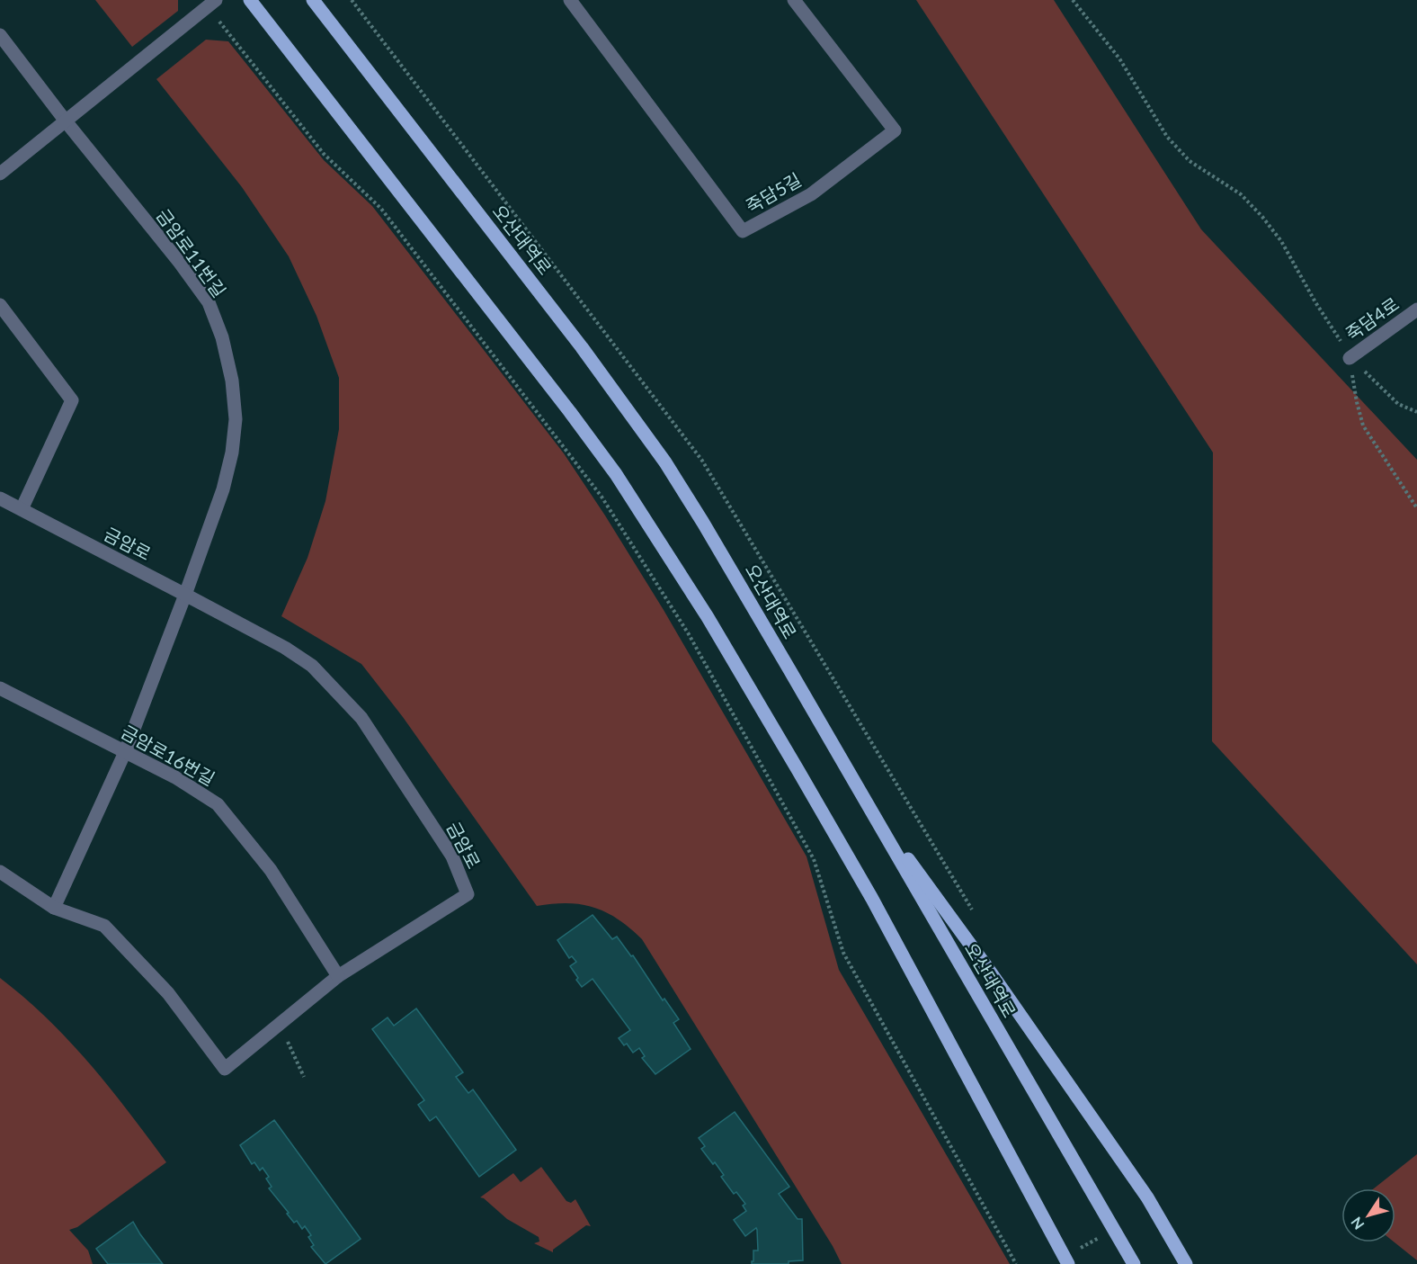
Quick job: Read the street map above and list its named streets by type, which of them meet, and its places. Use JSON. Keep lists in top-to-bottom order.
{
  "streets": {
    "main road": ["오산대역로"],
    "street": [
      "죽담5길",
      "금암로11번길",
      "죽담4로",
      "금암로",
      "금암로16번길"
    ]
  },
  "crossings": [
    ["금암로11번길", "금암로"],
    ["금암로11번길", "금암로16번길"],
    ["금암로", "금암로16번길"]
  ],
  "north": "bottom left"
}
